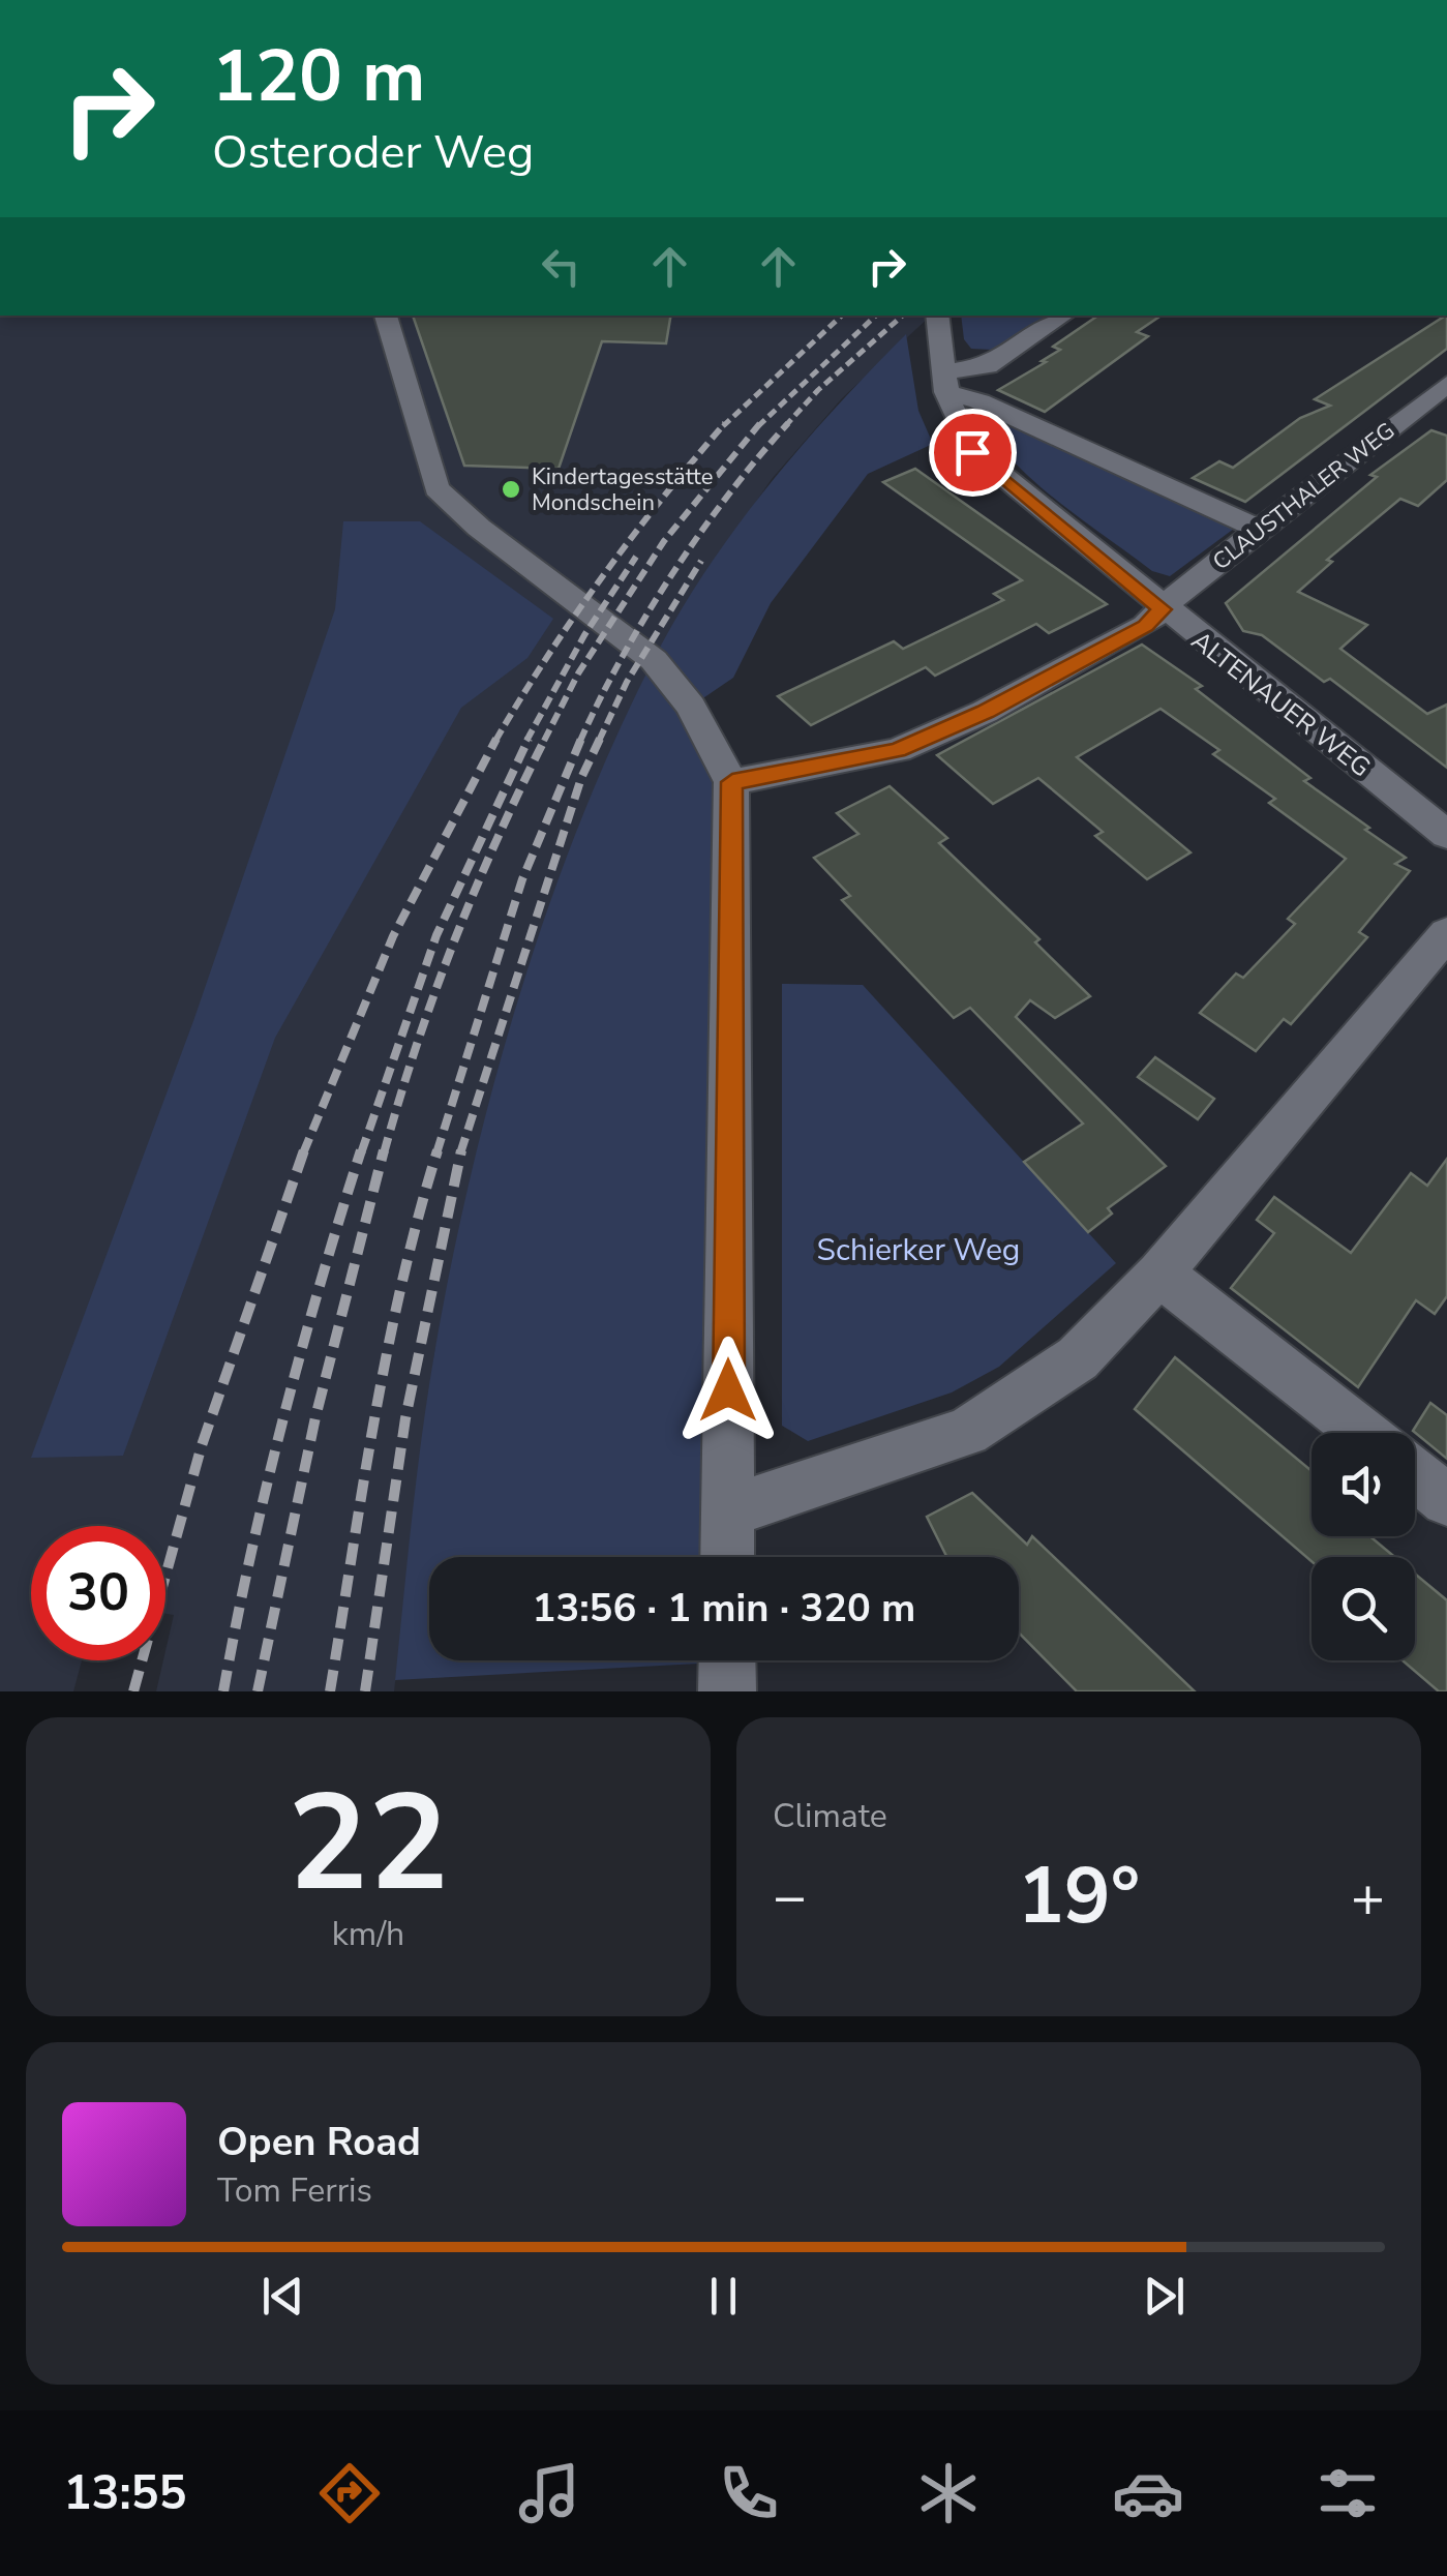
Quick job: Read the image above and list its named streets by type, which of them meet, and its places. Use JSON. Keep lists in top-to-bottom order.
{
  "streets": {
    "street": ["CLAUSTHALER WEG", "ALTENAUER WEG"]
  },
  "crossings": [
    ["CLAUSTHALER WEG", "ALTENAUER WEG"]
  ],
  "parks": ["Schierker Weg"],
  "places": ["Kindertagesstätte Mondschein"],
  "page": {
    "turn": ["120 m", "Osteroder Weg"],
    "limit": "30",
    "trip": "13:56 · 1 min · 320 m",
    "tile": [
      ["22", "km/h"],
      "Climate"
    ],
    "heat": ["−", "19°", "+"],
    "song": ["Open Road", "Tom Ferris"],
    "tabs": "13:55"
  }
}
